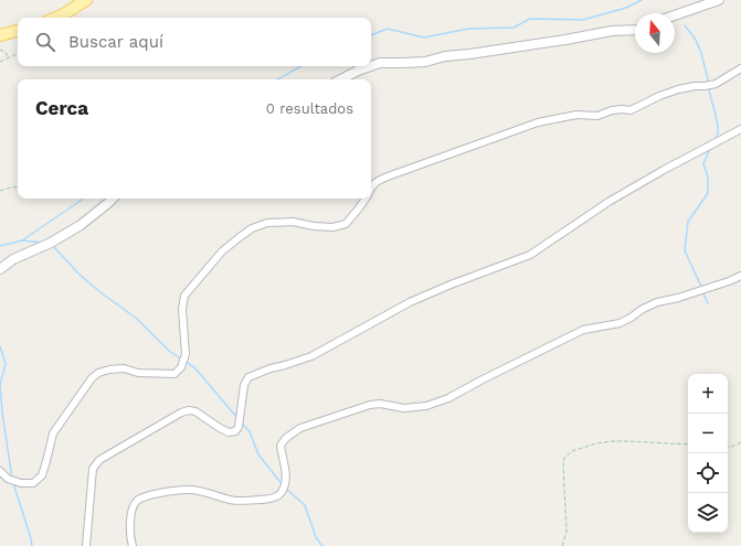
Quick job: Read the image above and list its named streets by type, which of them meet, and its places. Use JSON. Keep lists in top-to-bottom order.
{
  "north": "top",
  "page": {
    "search": "Buscar aquí",
    "heading": ["Cerca", "0 resultados"],
    "map_buttons": ["+", "−"]
  }
}
